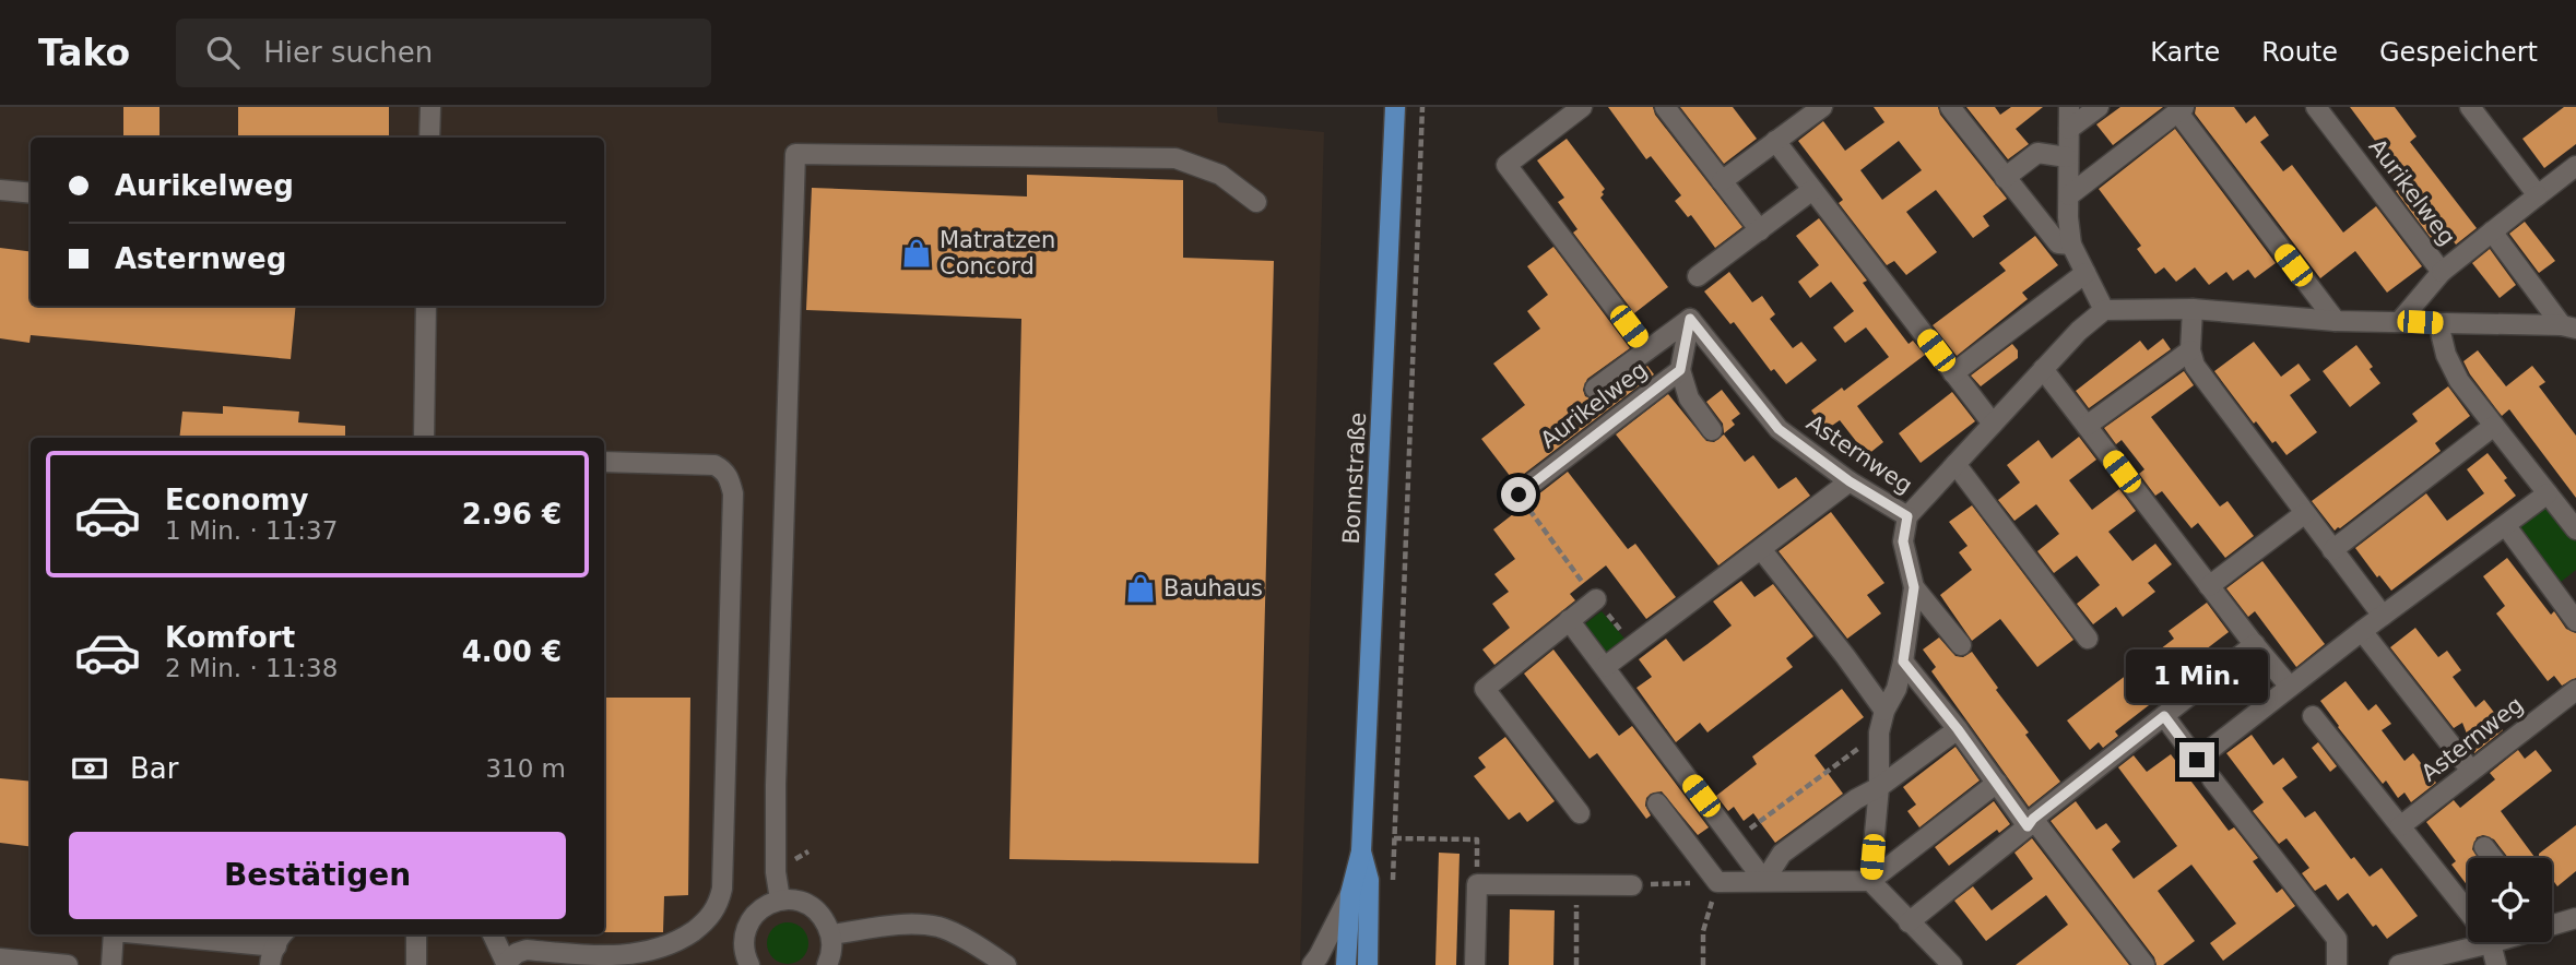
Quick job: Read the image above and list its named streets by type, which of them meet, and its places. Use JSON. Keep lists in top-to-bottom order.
{
  "streets": {
    "main road": ["Bonnstraße"],
    "street": ["Aurikelweg", "Asternweg"]
  },
  "crossings": [
    ["Aurikelweg", "Asternweg"]
  ],
  "places": {
    "shop": ["Matratzen Concord", "Bauhaus"]
  },
  "page": {
    "header": "Tako",
    "search": "Hier suchen",
    "nav": ["Karte", "Route", "Gespeichert"],
    "banner": ["Aurikelweg", "Asternweg"],
    "list": [
      {
        "name": "Economy",
        "note": "1 Min. · 11:37",
        "value": "2.96 €"
      },
      {
        "name": "Komfort",
        "note": "2 Min. · 11:38",
        "value": "4.00 €"
      }
    ],
    "bubble": "1 Min.",
    "pay": ["Bar", "310 m"],
    "buttons": "Bestätigen"
  }
}
